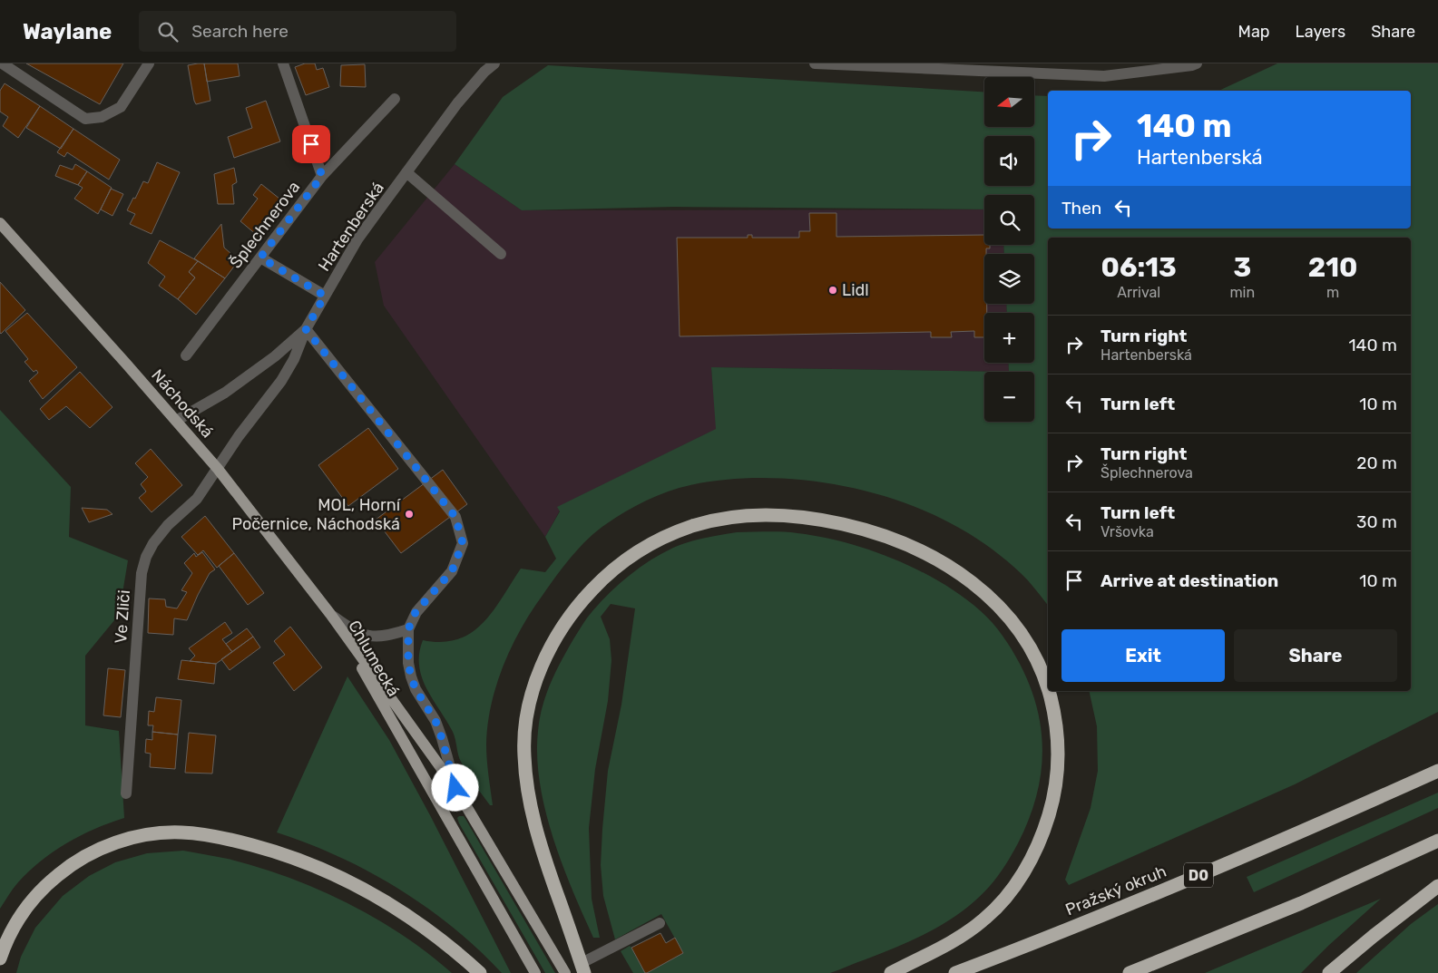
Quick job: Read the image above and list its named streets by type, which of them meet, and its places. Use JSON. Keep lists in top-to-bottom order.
{
  "streets": {
    "highway": ["D0", "Pražský okruh"],
    "main road": ["Náchodská", "Chlumecká"],
    "street": ["Šplechnerova", "Hartenberská", "Ve Zliči"]
  },
  "crossings": [
    ["Hartenberská", "Náchodská"],
    ["Hartenberská", "Ve Zliči"],
    ["Náchodská", "Ve Zliči"],
    ["Náchodská", "Chlumecká"]
  ],
  "places": ["Lidl", "MOL, Horní Počernice, Náchodská"],
  "north": "left",
  "page": {
    "header": "Waylane",
    "search": "Search here",
    "nav": ["Map", "Layers", "Share"],
    "map_buttons": ["+", "−"],
    "turn": ["140 m", "Hartenberská"],
    "then": "Then",
    "eta": [
      "06:13",
      "Arrival",
      "3",
      "min",
      "210",
      "m"
    ],
    "list": [
      {
        "name": "Turn right",
        "note": "Hartenberská",
        "value": "140 m"
      },
      {
        "name": "Turn left",
        "value": "10 m"
      },
      {
        "name": "Turn right",
        "note": "Šplechnerova",
        "value": "20 m"
      },
      {
        "name": "Turn left",
        "note": "Vršovka",
        "value": "30 m"
      },
      {
        "name": "Arrive at destination",
        "value": "10 m"
      }
    ],
    "buttons": ["Exit", "Share"]
  }
}
